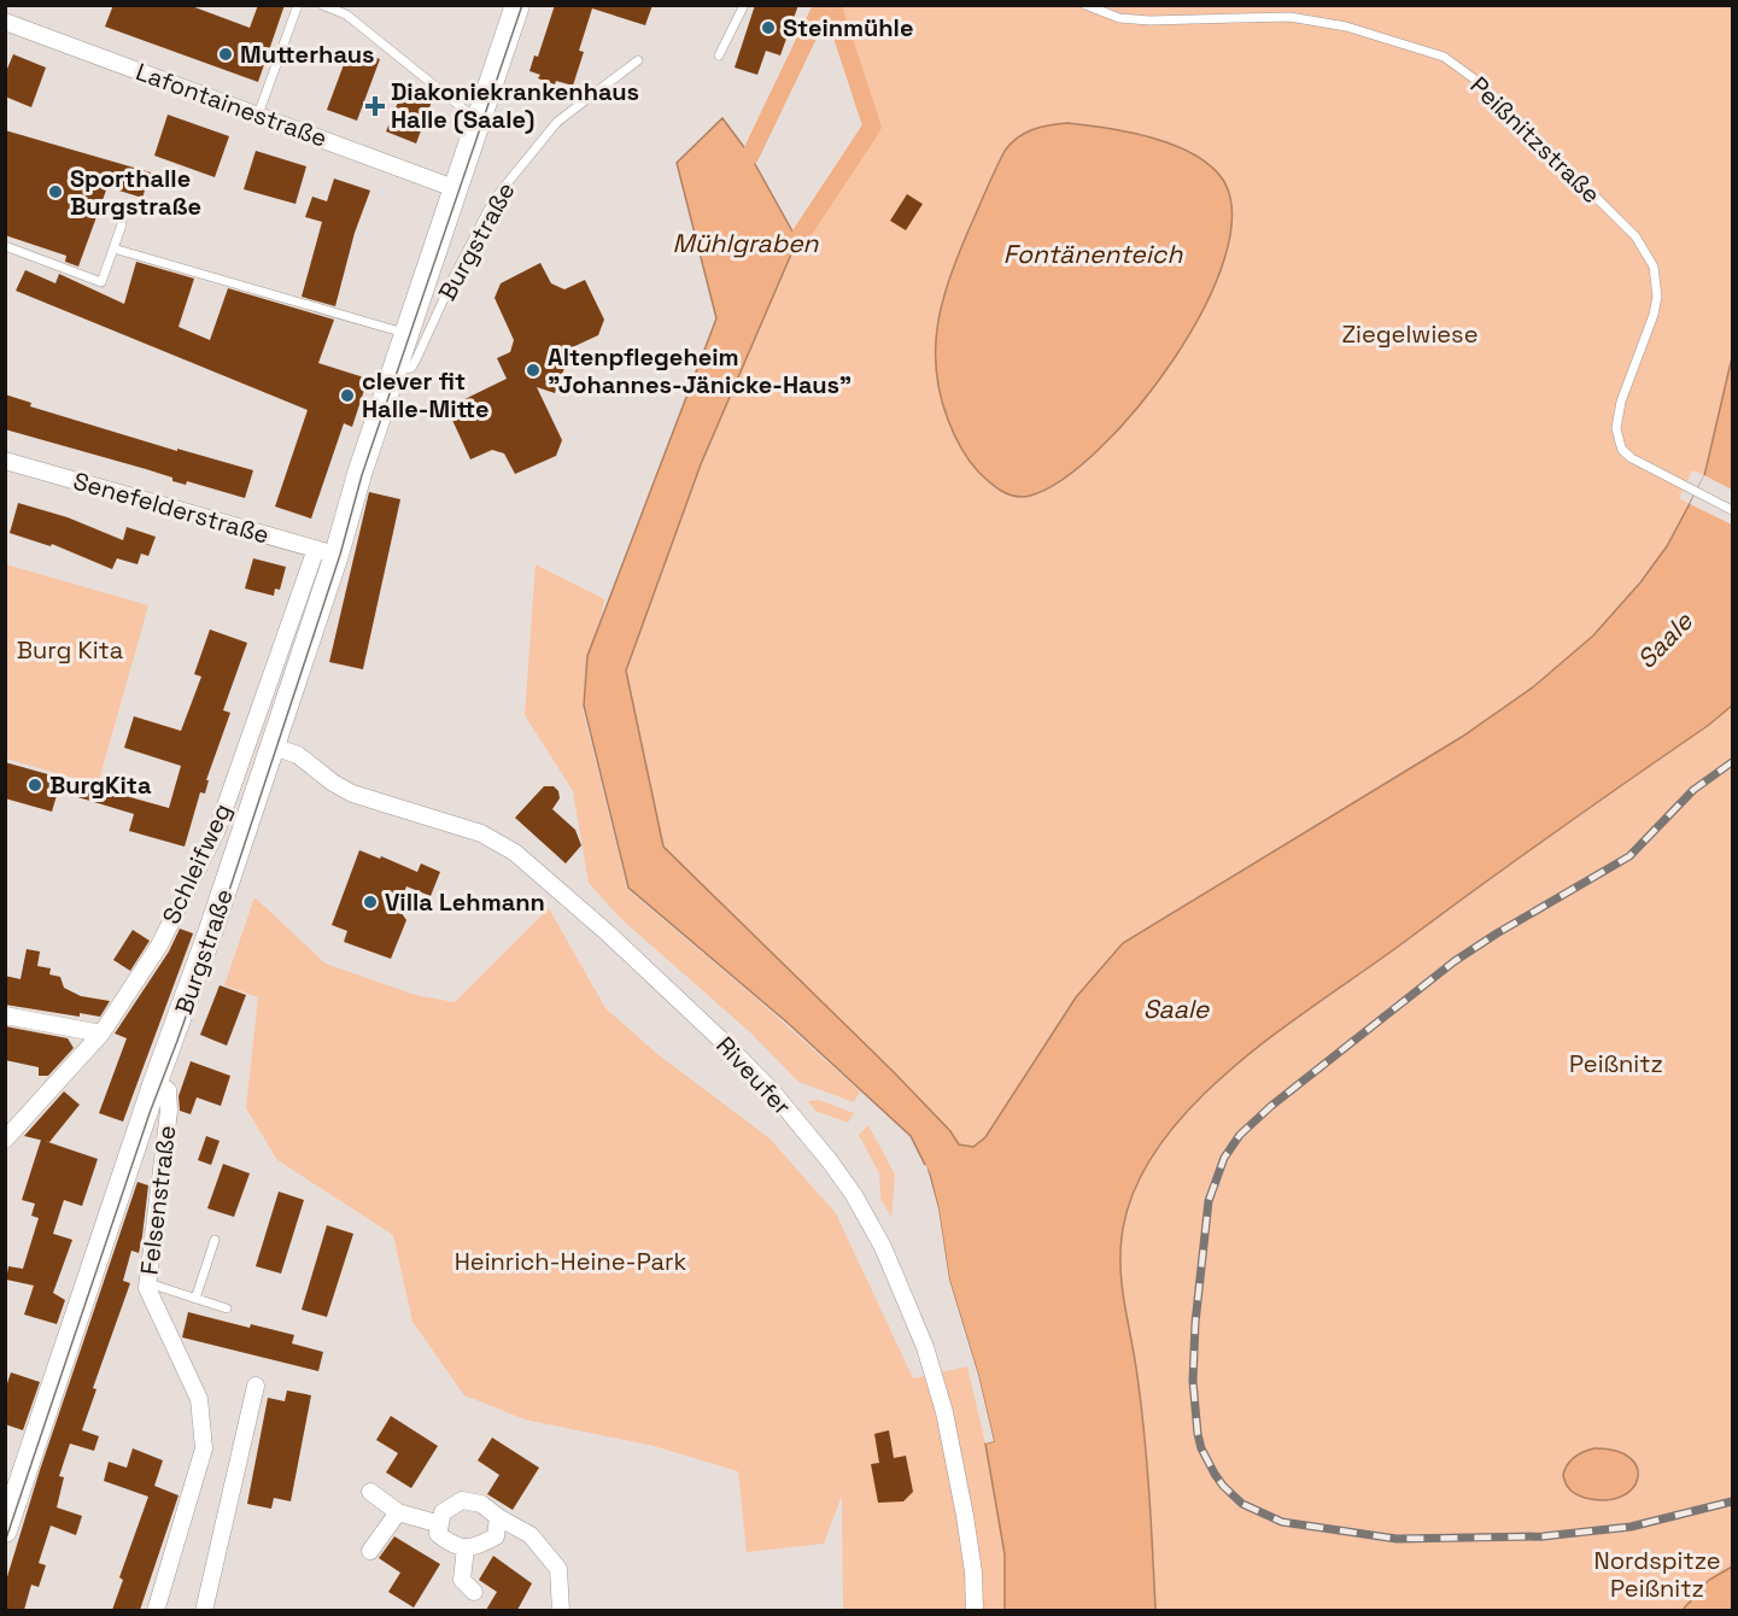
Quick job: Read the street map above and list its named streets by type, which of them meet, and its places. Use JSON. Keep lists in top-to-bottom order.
{
  "streets": {
    "street": [
      "Lafontainestraße",
      "Burgstraße",
      "Senefelderstraße",
      "Schleifweg",
      "Riveufer",
      "Felsenstraße"
    ],
    "lane": ["Peißnitzstraße"]
  },
  "crossings": [
    ["Lafontainestraße", "Burgstraße"],
    ["Burgstraße", "Senefelderstraße"],
    ["Burgstraße", "Schleifweg"],
    ["Burgstraße", "Riveufer"],
    ["Burgstraße", "Felsenstraße"],
    ["Senefelderstraße", "Schleifweg"]
  ],
  "water": ["Mühlgraben", "Fontänenteich", "Saale"],
  "parks": [
    "Ziegelwiese",
    "Burg Kita",
    "Peißnitz",
    "Heinrich-Heine-Park",
    "Nordspitze Peißnitz"
  ],
  "places": {
    "other": [
      "Steinmühle",
      "Mutterhaus",
      "Sporthalle Burgstraße",
      "Altenpflegeheim \"Johannes-Jänicke-Haus\"",
      "clever fit Halle-Mitte",
      "BurgKita",
      "Villa Lehmann"
    ],
    "health": ["Diakoniekrankenhaus Halle (Saale)"]
  }
}
